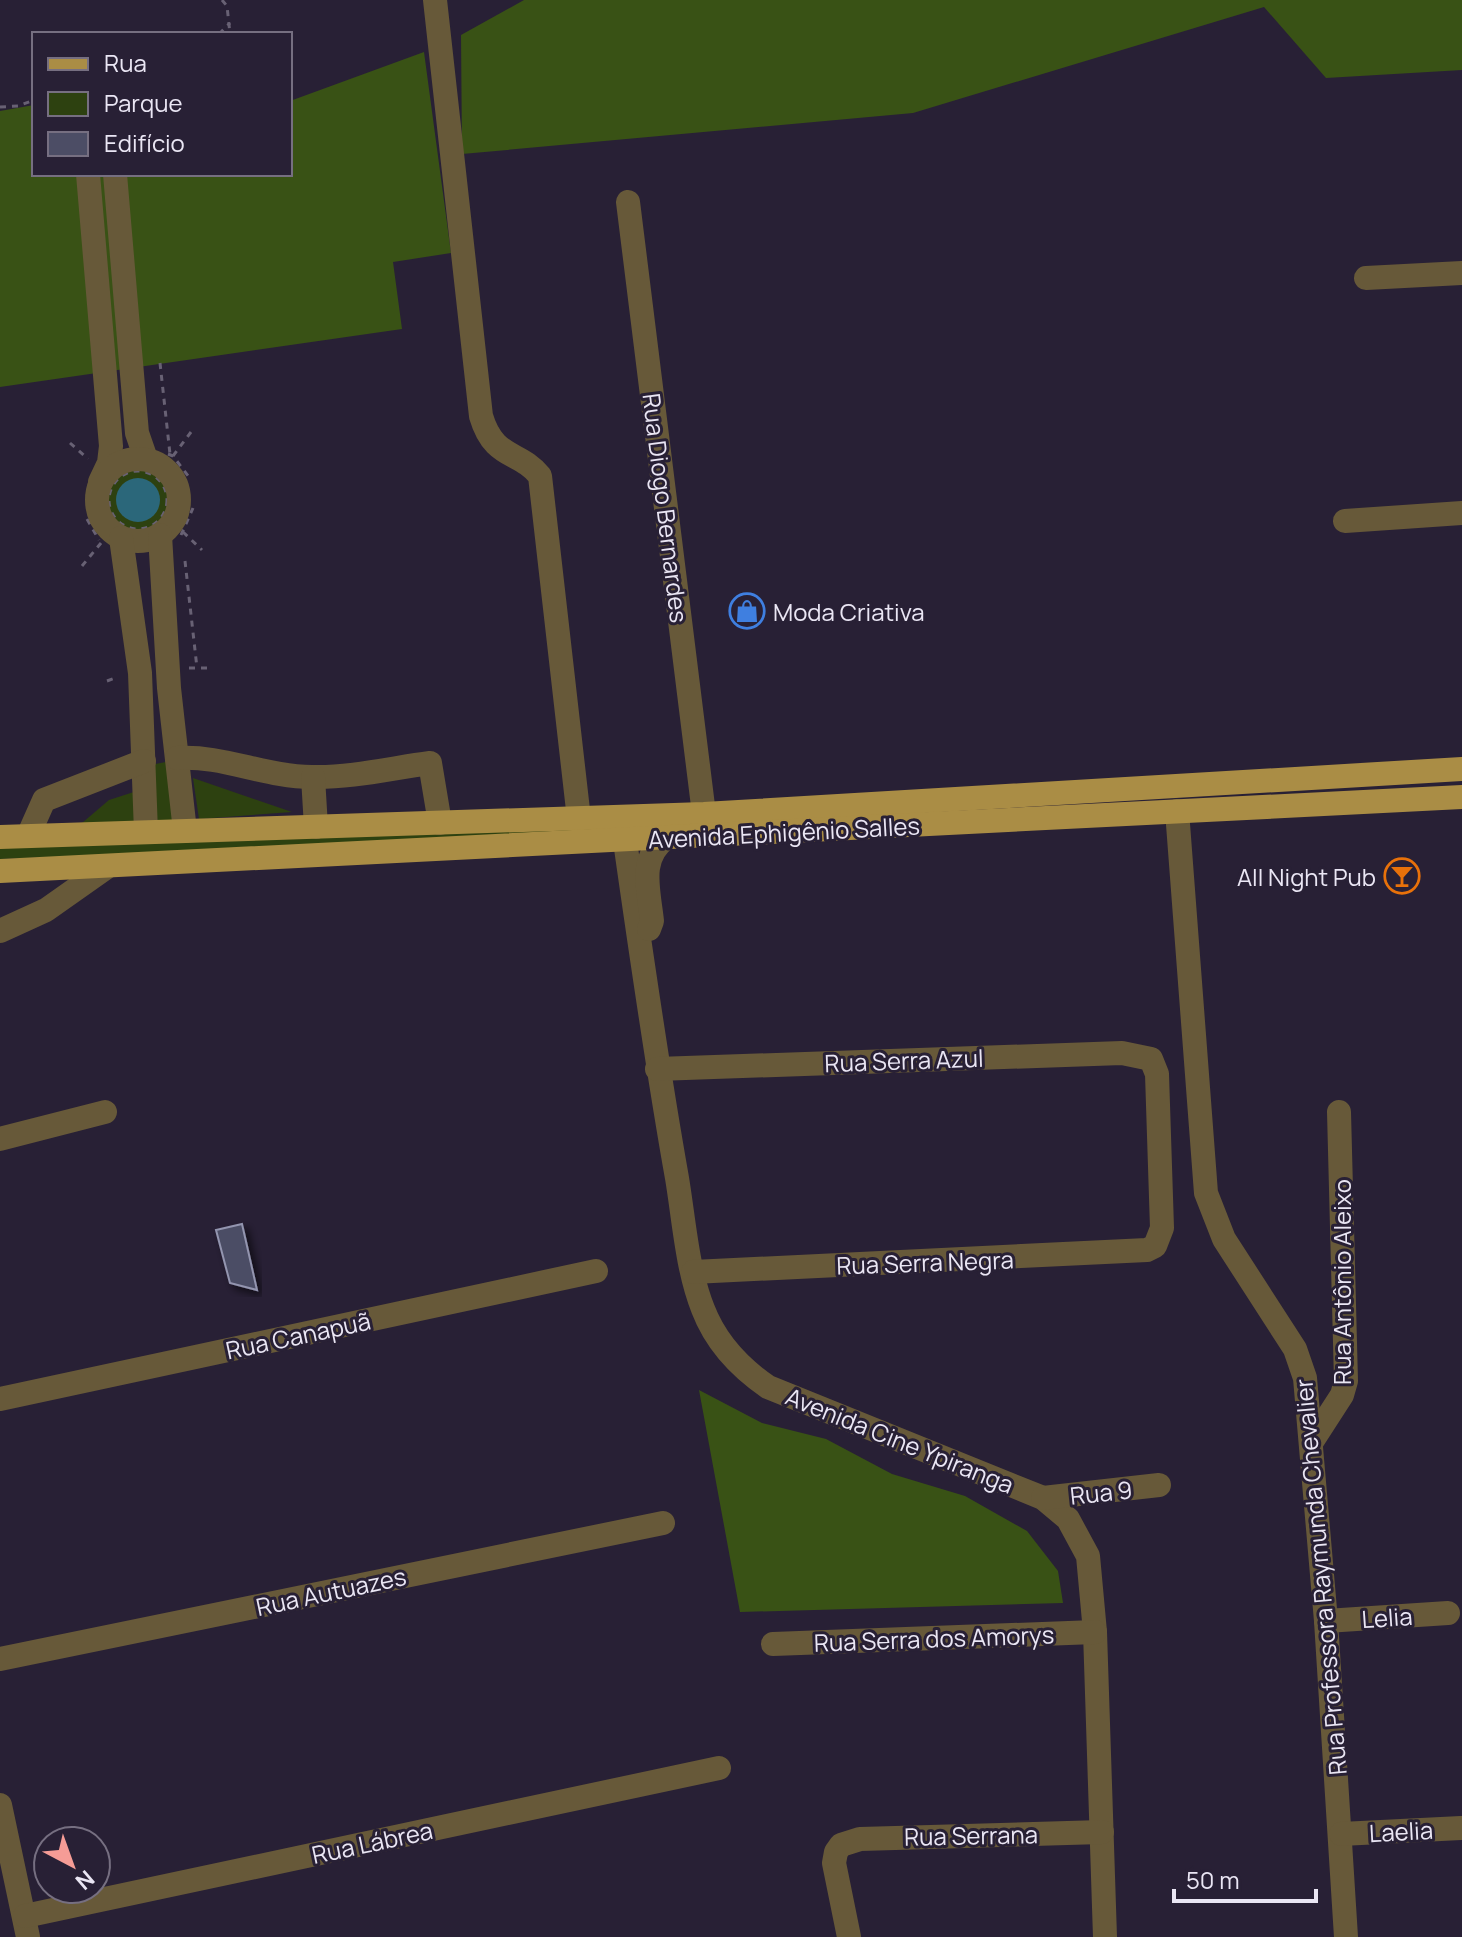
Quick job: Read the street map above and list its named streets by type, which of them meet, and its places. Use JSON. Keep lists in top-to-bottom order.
{
  "streets": {
    "main road": ["Avenida Ephigênio Salles"],
    "street": [
      "Rua Diogo Bernardes",
      "Rua Serra Azul",
      "Rua Serra Negra",
      "Rua Antônio Aleixo",
      "Rua Canapuã",
      "Avenida Cine Ypiranga",
      "Rua 9",
      "Rua Professora Raymunda Chevalier",
      "Rua Autuazes",
      "Lelia",
      "Rua Serra dos Amorys",
      "Laelia",
      "Rua Serrana",
      "Rua Lábrea"
    ]
  },
  "crossings": [
    ["Rua Diogo Bernardes", "Avenida Ephigênio Salles"],
    ["Avenida Ephigênio Salles", "Avenida Cine Ypiranga"],
    ["Avenida Ephigênio Salles", "Rua Professora Raymunda Chevalier"],
    ["Rua Serra Azul", "Rua Serra Negra"],
    ["Rua Serra Azul", "Avenida Cine Ypiranga"],
    ["Rua Serra Negra", "Avenida Cine Ypiranga"],
    ["Rua Antônio Aleixo", "Rua Professora Raymunda Chevalier"],
    ["Avenida Cine Ypiranga", "Rua 9"],
    ["Avenida Cine Ypiranga", "Rua Serra dos Amorys"],
    ["Avenida Cine Ypiranga", "Rua Serrana"],
    ["Rua Professora Raymunda Chevalier", "Lelia"],
    ["Rua Professora Raymunda Chevalier", "Laelia"]
  ],
  "places": {
    "shop": ["Moda Criativa"],
    "bar": ["All Night Pub"]
  },
  "legend": ["Rua", "Parque", "Edifício"],
  "scale_bar": "50 m",
  "north": "bottom right"
}
